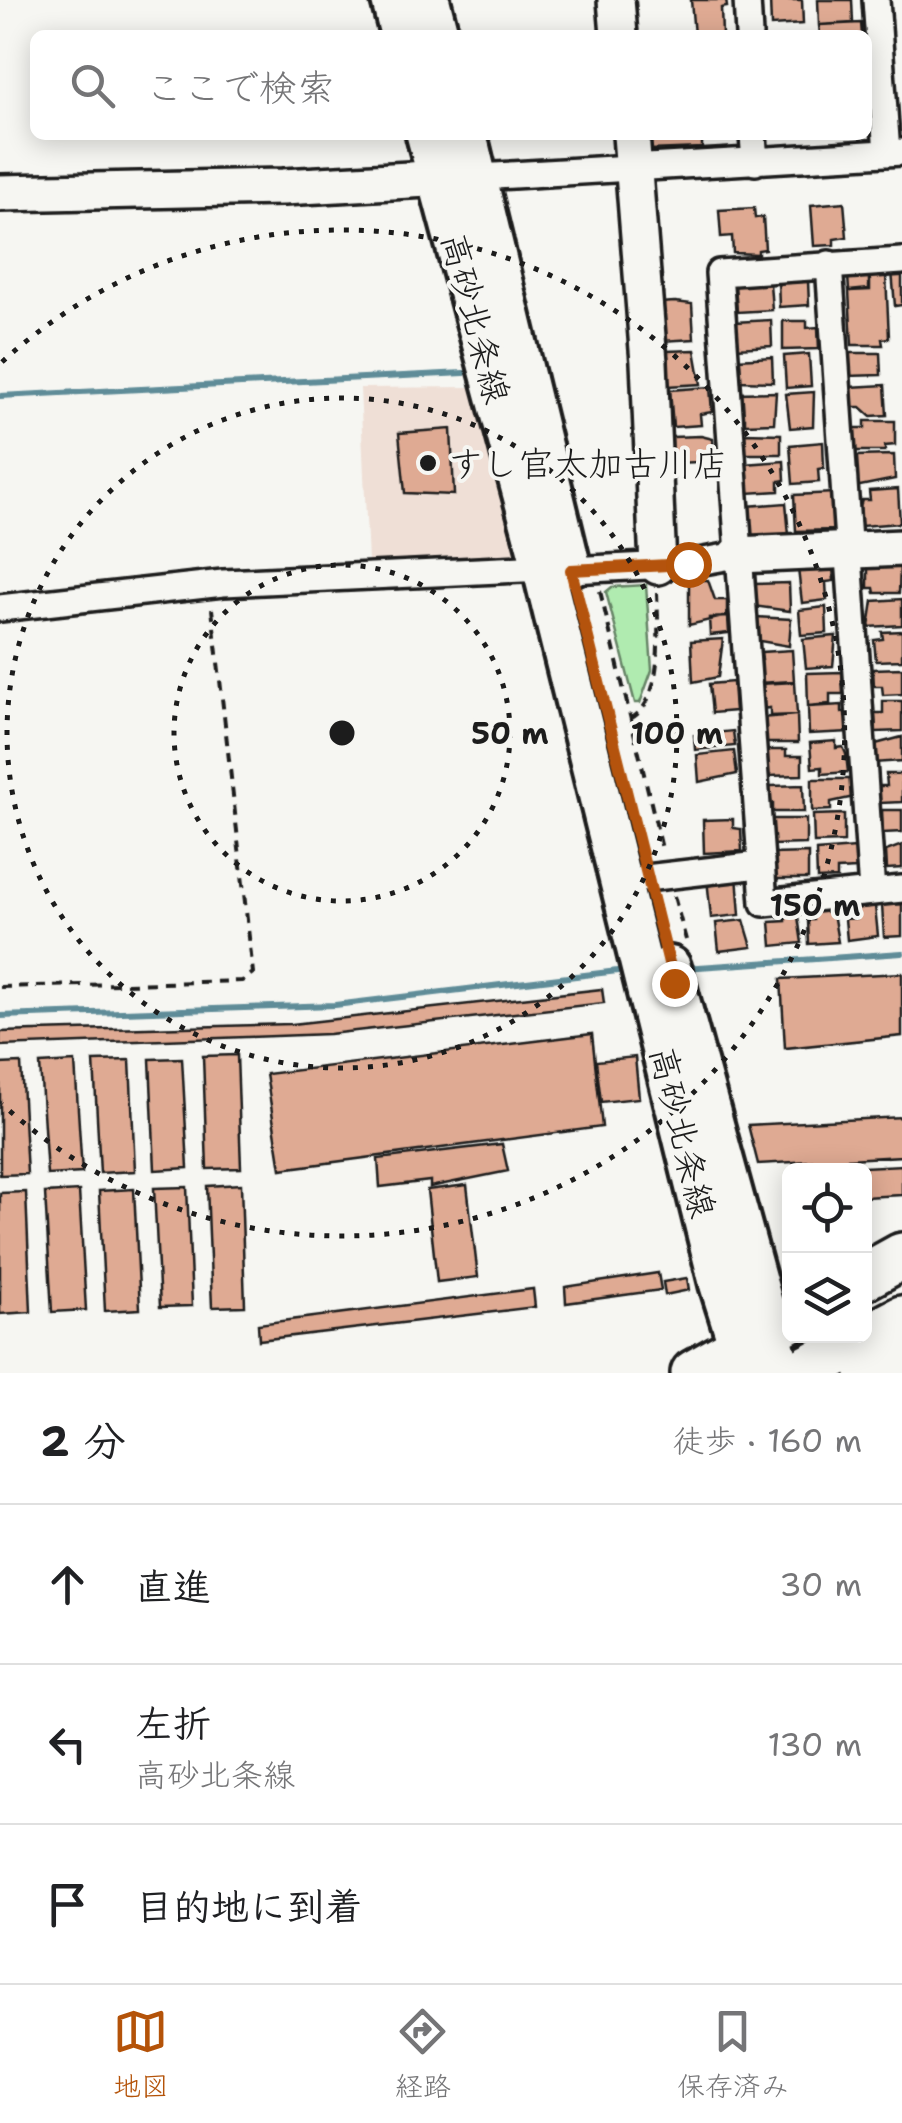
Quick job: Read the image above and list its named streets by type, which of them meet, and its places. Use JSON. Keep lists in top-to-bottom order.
{
  "streets": {
    "main road": ["高砂北条線"]
  },
  "places": ["すし官太加古川店"],
  "page": {
    "search": "ここで検索",
    "heading": ["2 分", "徒歩 · 160 m"],
    "list": [
      ["直進", "30 m"],
      ["左折", "高砂北条線", "130 m"],
      "目的地に到着"
    ],
    "nav": ["地図", "経路", "保存済み"]
  },
  "rings": ["50 m", "100 m", "150 m"]
}
